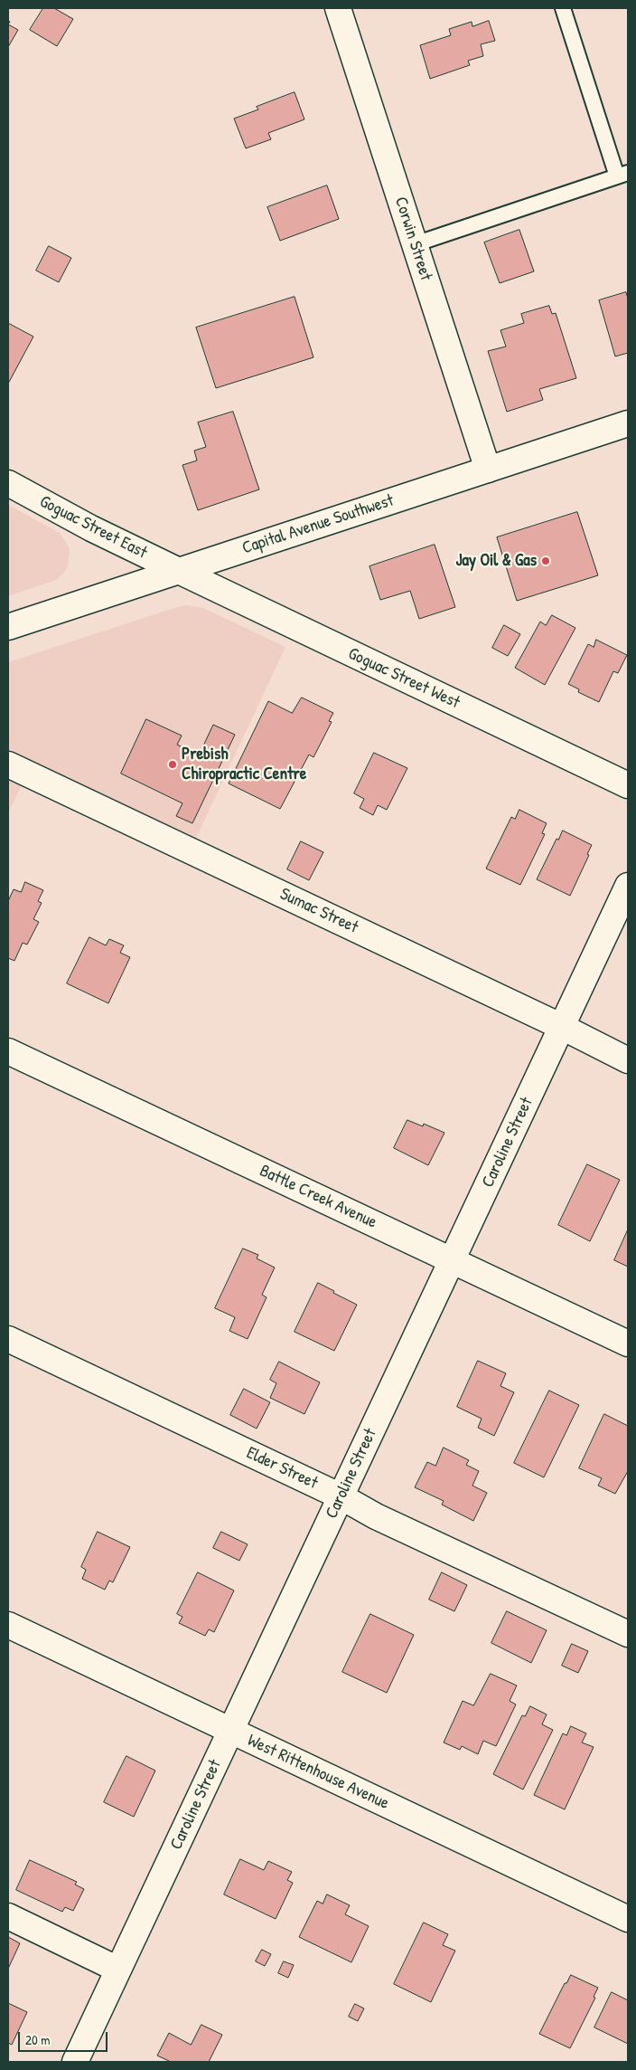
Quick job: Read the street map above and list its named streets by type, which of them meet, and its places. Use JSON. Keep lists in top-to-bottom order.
{
  "streets": {
    "street": [
      "Corwin Street",
      "Capital Avenue Southwest",
      "Goguac Street East",
      "Goguac Street West",
      "Sumac Street",
      "Caroline Street",
      "Battle Creek Avenue",
      "Elder Street",
      "West Rittenhouse Avenue"
    ]
  },
  "crossings": [
    ["Corwin Street", "Capital Avenue Southwest"],
    ["Capital Avenue Southwest", "Goguac Street East"],
    ["Capital Avenue Southwest", "Goguac Street West"],
    ["Goguac Street East", "Goguac Street West"],
    ["Sumac Street", "Caroline Street"],
    ["Caroline Street", "Battle Creek Avenue"],
    ["Caroline Street", "Elder Street"],
    ["Caroline Street", "West Rittenhouse Avenue"]
  ],
  "places": ["Jay Oil & Gas", "Prebish Chiropractic Centre"],
  "scale_bar": "20 m"
}
